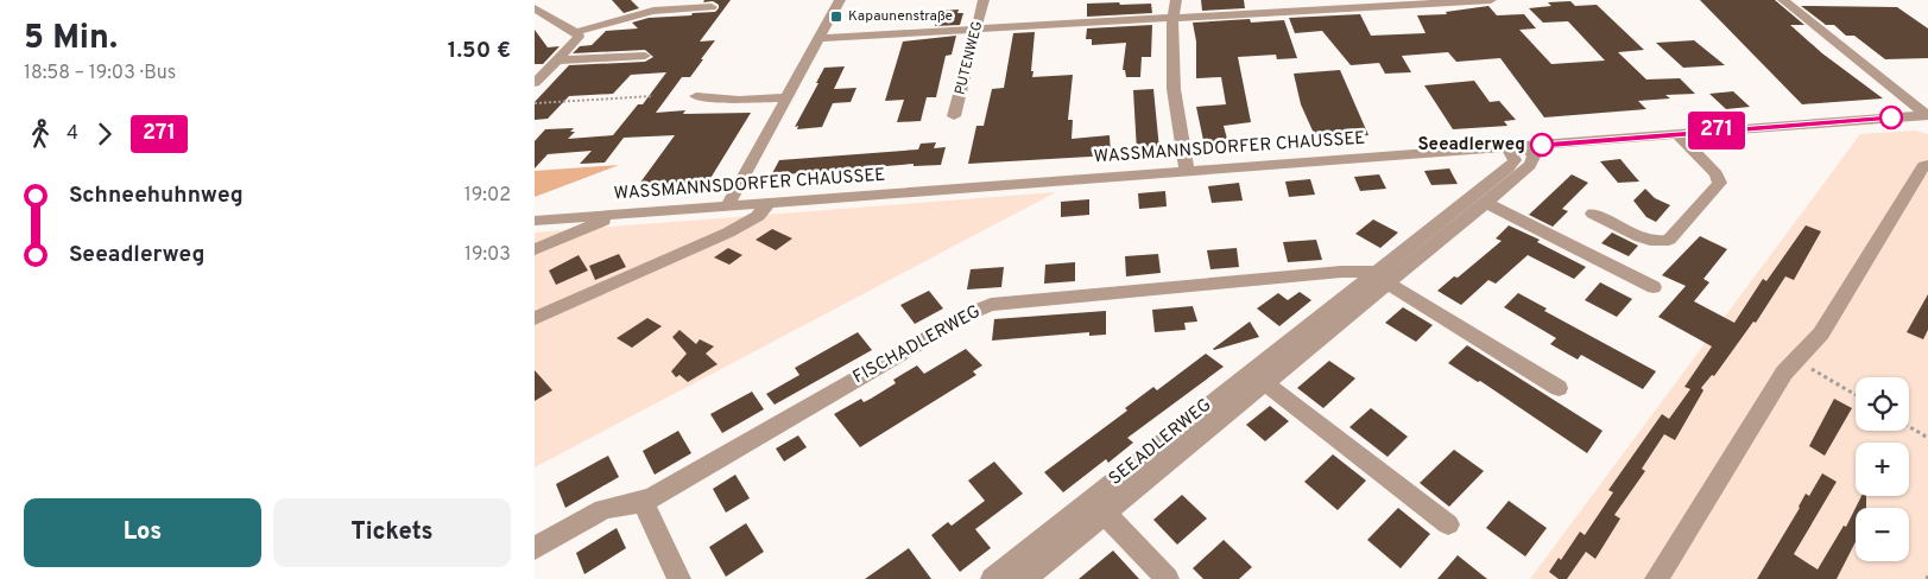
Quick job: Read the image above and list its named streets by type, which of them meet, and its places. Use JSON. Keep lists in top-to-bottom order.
{
  "streets": {
    "street": [
      "PUTENWEG",
      "WASSMANNSDORFER CHAUSSEE",
      "FISCHADLERWEG",
      "SEEADLERWEG"
    ]
  },
  "crossings": [
    ["WASSMANNSDORFER CHAUSSEE", "SEEADLERWEG"],
    ["FISCHADLERWEG", "SEEADLERWEG"]
  ],
  "places": {
    "transit": ["Kapaunenstraße"],
    "other": ["Seeadlerweg"]
  },
  "lines": ["bus line 271"],
  "page": {
    "heading": ["5 Min.", "18:58 – 19:03 · Bus", "1.50 €"],
    "on_map": "271",
    "legs": ["4", "271"],
    "list": [
      {
        "name": "Schneehuhnweg",
        "value": "19:02"
      },
      {
        "name": "Seeadlerweg",
        "value": "19:03"
      }
    ],
    "map_buttons": ["+", "−"],
    "buttons": ["Los", "Tickets"]
  }
}
